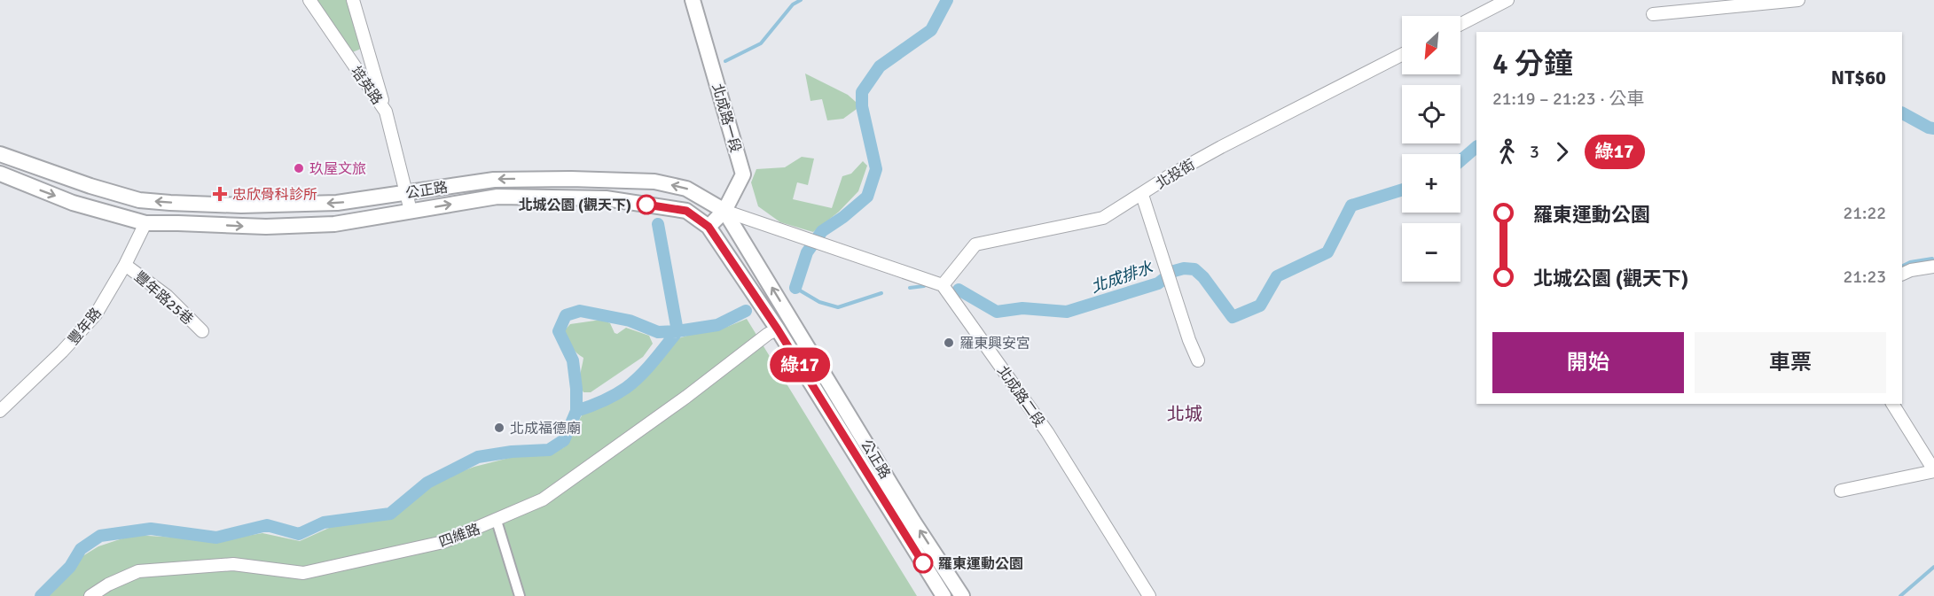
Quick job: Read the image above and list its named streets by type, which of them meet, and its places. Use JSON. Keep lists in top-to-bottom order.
{
  "streets": {
    "street": [
      "培英路",
      "北成路一段",
      "北投街",
      "公正路",
      "豐年路25巷",
      "豐年路",
      "北成路二段",
      "四維路"
    ]
  },
  "crossings": [
    ["培英路", "公正路"],
    ["北成路一段", "公正路"],
    ["北投街", "北成路二段"],
    ["公正路", "豐年路"],
    ["公正路", "四維路"],
    ["豐年路25巷", "豐年路"]
  ],
  "districts": ["北城"],
  "water": ["北成排水"],
  "places": {
    "other": [
      "玖屋文旅",
      "北城公園 (觀天下)",
      "羅東興安宮",
      "北成福德廟",
      "羅東運動公園"
    ],
    "health": ["忠欣骨科診所"]
  },
  "lines": ["bus line 綠17"],
  "north": "bottom left",
  "page": {
    "on_map": "綠17",
    "map_buttons": ["+", "−"],
    "heading": ["4 分鐘", "21:19 – 21:23 · 公車", "NT$60"],
    "legs": ["3", "綠17"],
    "list": [
      {
        "name": "羅東運動公園",
        "value": "21:22"
      },
      {
        "name": "北城公園 (觀天下)",
        "value": "21:23"
      }
    ],
    "buttons": ["開始", "車票"]
  }
}
